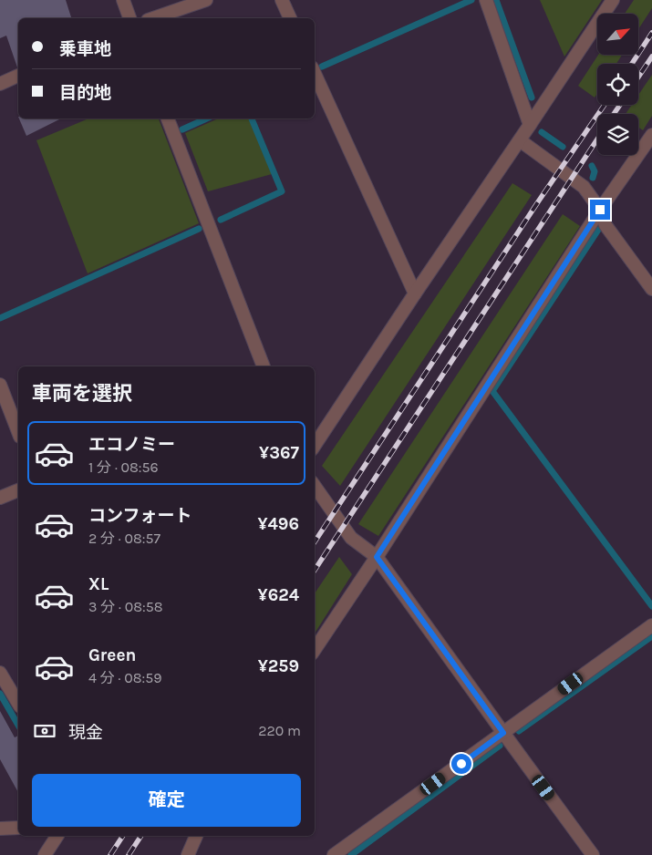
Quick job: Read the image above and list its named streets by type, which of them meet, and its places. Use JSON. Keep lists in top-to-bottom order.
{
  "north": "top right",
  "page": {
    "banner": ["乗車地", "目的地"],
    "heading": "車両を選択",
    "list": [
      {
        "name": "エコノミー",
        "note": "1 分 · 08:56",
        "value": "¥367"
      },
      {
        "name": "コンフォート",
        "note": "2 分 · 08:57",
        "value": "¥496"
      },
      {
        "name": "XL",
        "note": "3 分 · 08:58",
        "value": "¥624"
      },
      {
        "name": "Green",
        "note": "4 分 · 08:59",
        "value": "¥259"
      }
    ],
    "pay": ["現金", "220 m"],
    "buttons": "確定"
  }
}
